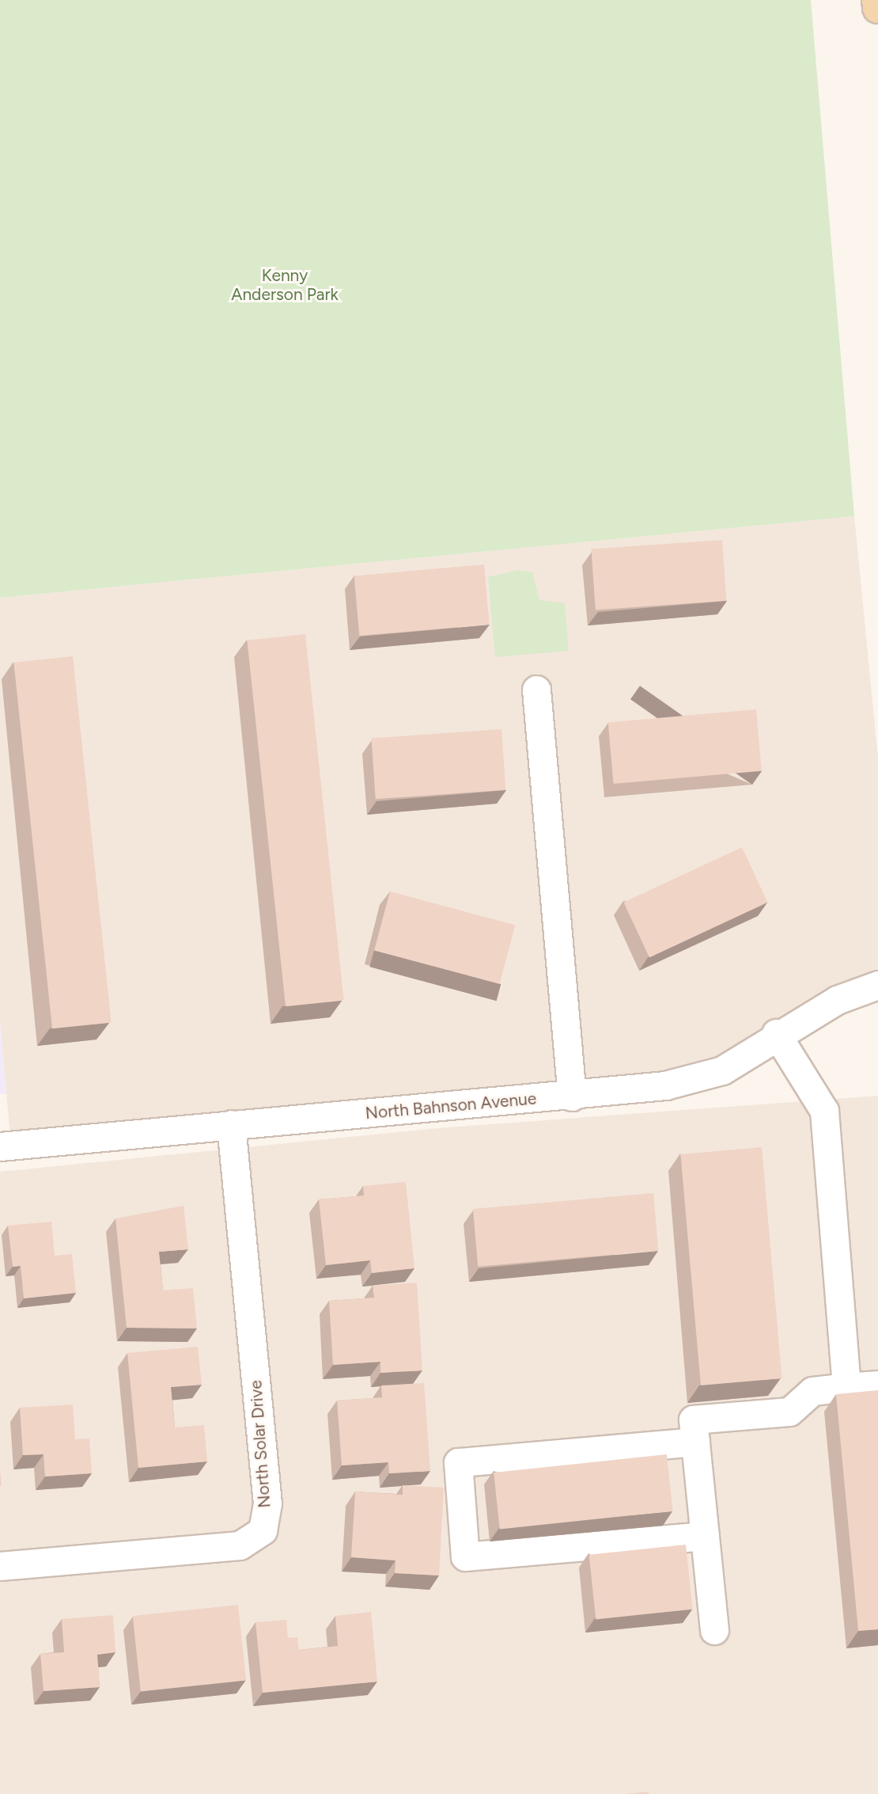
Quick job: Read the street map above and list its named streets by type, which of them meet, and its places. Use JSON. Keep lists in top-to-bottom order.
{
  "streets": {
    "street": ["North Bahnson Avenue", "North Solar Drive"]
  },
  "crossings": [
    ["North Bahnson Avenue", "North Solar Drive"]
  ],
  "parks": ["Kenny Anderson Park"]
}
